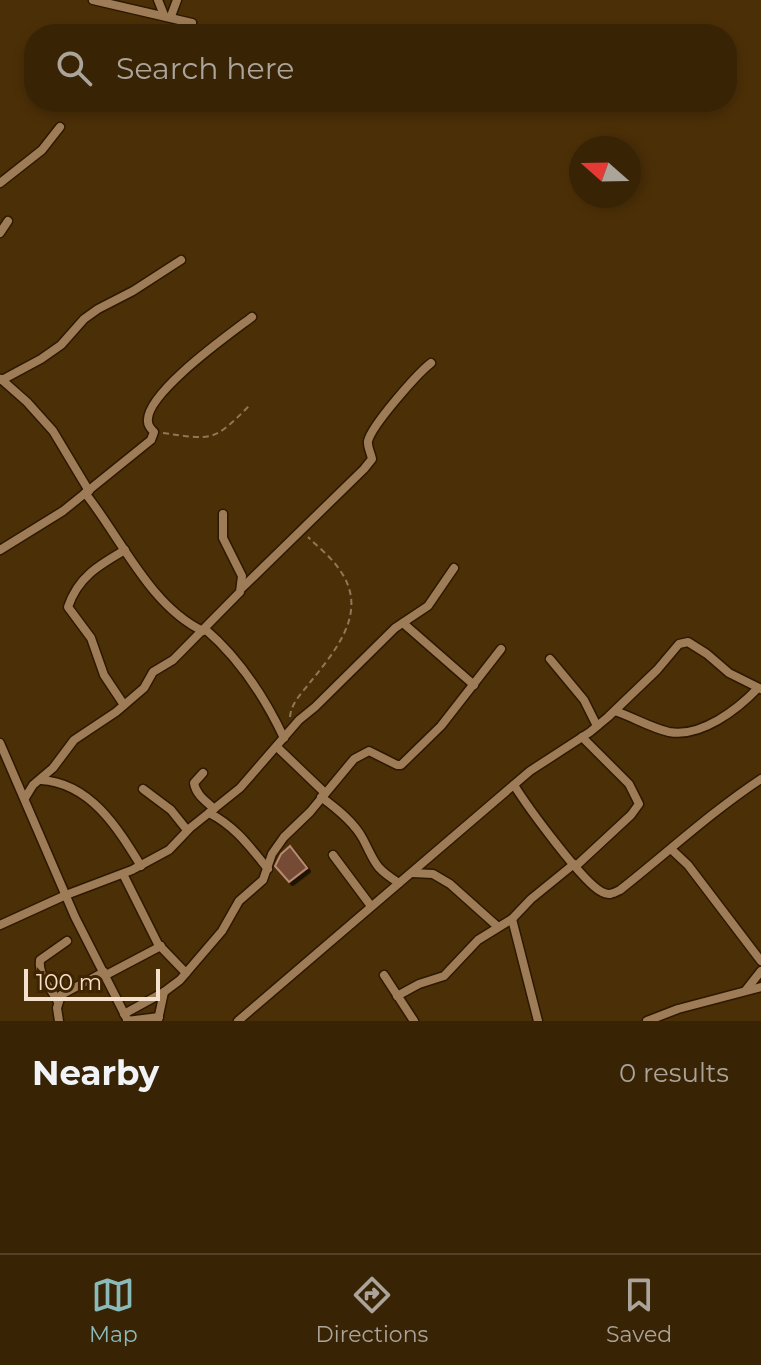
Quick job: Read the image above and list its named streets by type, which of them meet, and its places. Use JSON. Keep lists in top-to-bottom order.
{
  "scale_bar": "100 m",
  "north": "left",
  "page": {
    "search": "Search here",
    "scale": "100 m",
    "heading": ["Nearby", "0 results"],
    "nav": ["Map", "Directions", "Saved"]
  }
}
